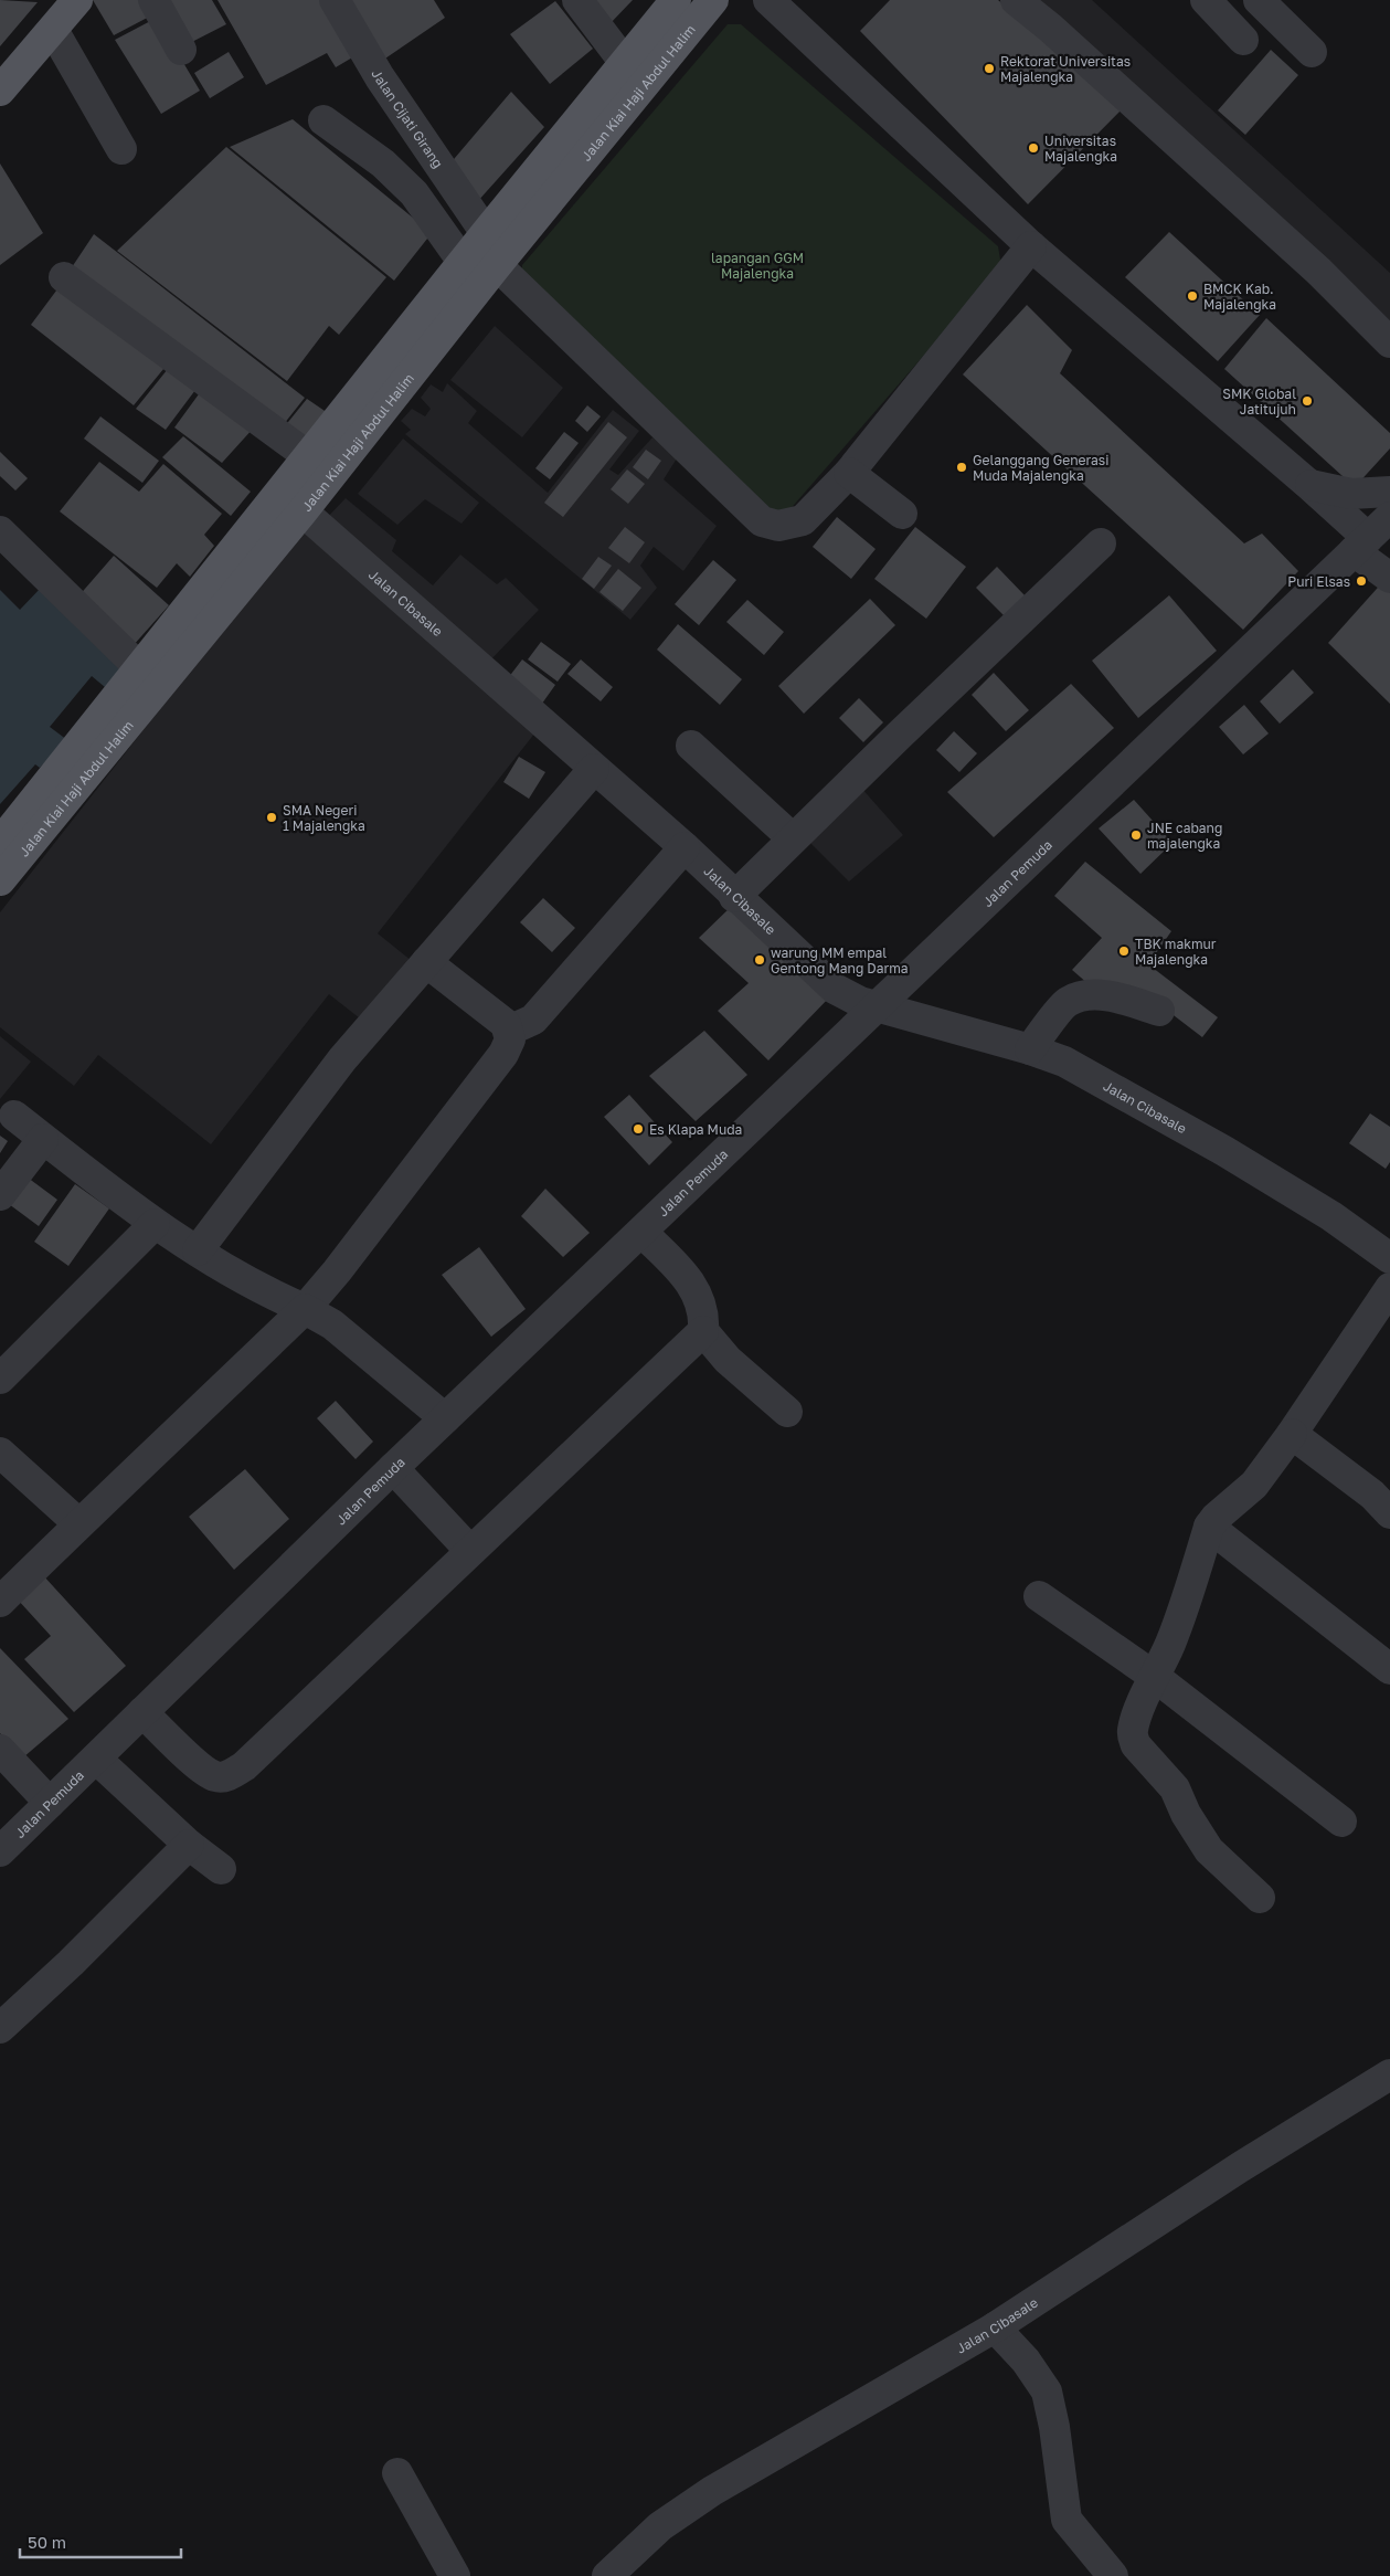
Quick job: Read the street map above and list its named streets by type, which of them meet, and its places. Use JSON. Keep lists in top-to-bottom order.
{
  "streets": {
    "main road": ["Jalan Kiai Haji Abdul Halim"],
    "street": ["Jalan Cijati Girang", "Jalan Cibasale", "Jalan Pemuda"]
  },
  "crossings": [
    ["Jalan Kiai Haji Abdul Halim", "Jalan Cijati Girang"],
    ["Jalan Kiai Haji Abdul Halim", "Jalan Cibasale"],
    ["Jalan Cibasale", "Jalan Pemuda"]
  ],
  "parks": ["lapangan GGM Majalengka"],
  "places": [
    "Rektorat Universitas Majalengka",
    "Universitas Majalengka",
    "BMCK Kab. Majalengka",
    "SMK Global Jatitujuh",
    "Gelanggang Generasi Muda Majalengka",
    "Puri Elsas",
    "SMA Negeri 1 Majalengka",
    "JNE cabang majalengka",
    "TBK makmur Majalengka",
    "warung MM empal Gentong Mang Darma",
    "Es Klapa Muda"
  ],
  "scale_bar": "50 m"
}
